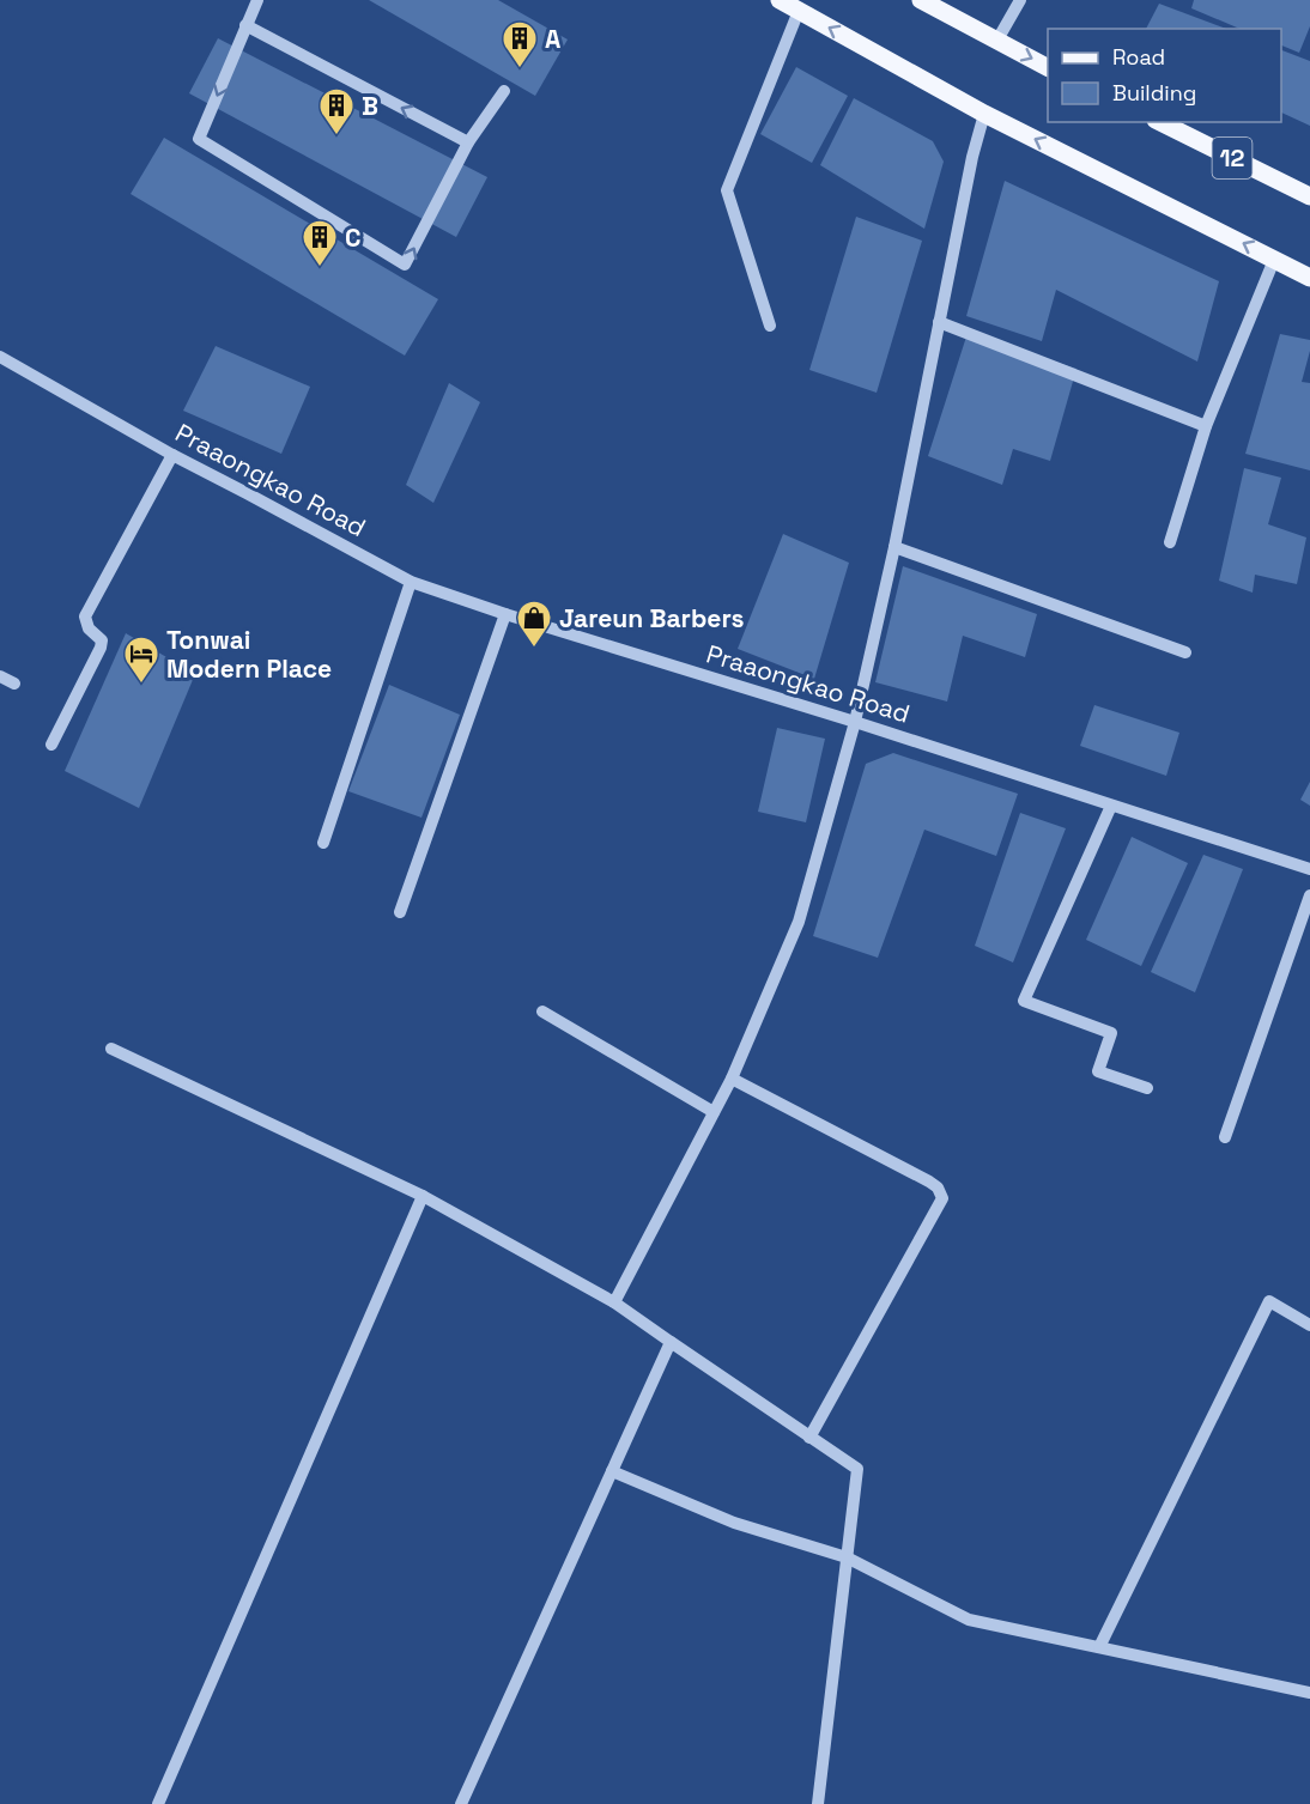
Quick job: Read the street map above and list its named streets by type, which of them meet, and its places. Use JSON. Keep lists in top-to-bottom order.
{
  "streets": {
    "main road": ["12"],
    "street": ["Praaongkao Road"]
  },
  "places": {
    "building": ["A", "B", "C"],
    "shop": ["Jareun Barbers"],
    "hotel": ["Tonwai Modern Place"]
  },
  "legend": ["Road", "Building"]
}
